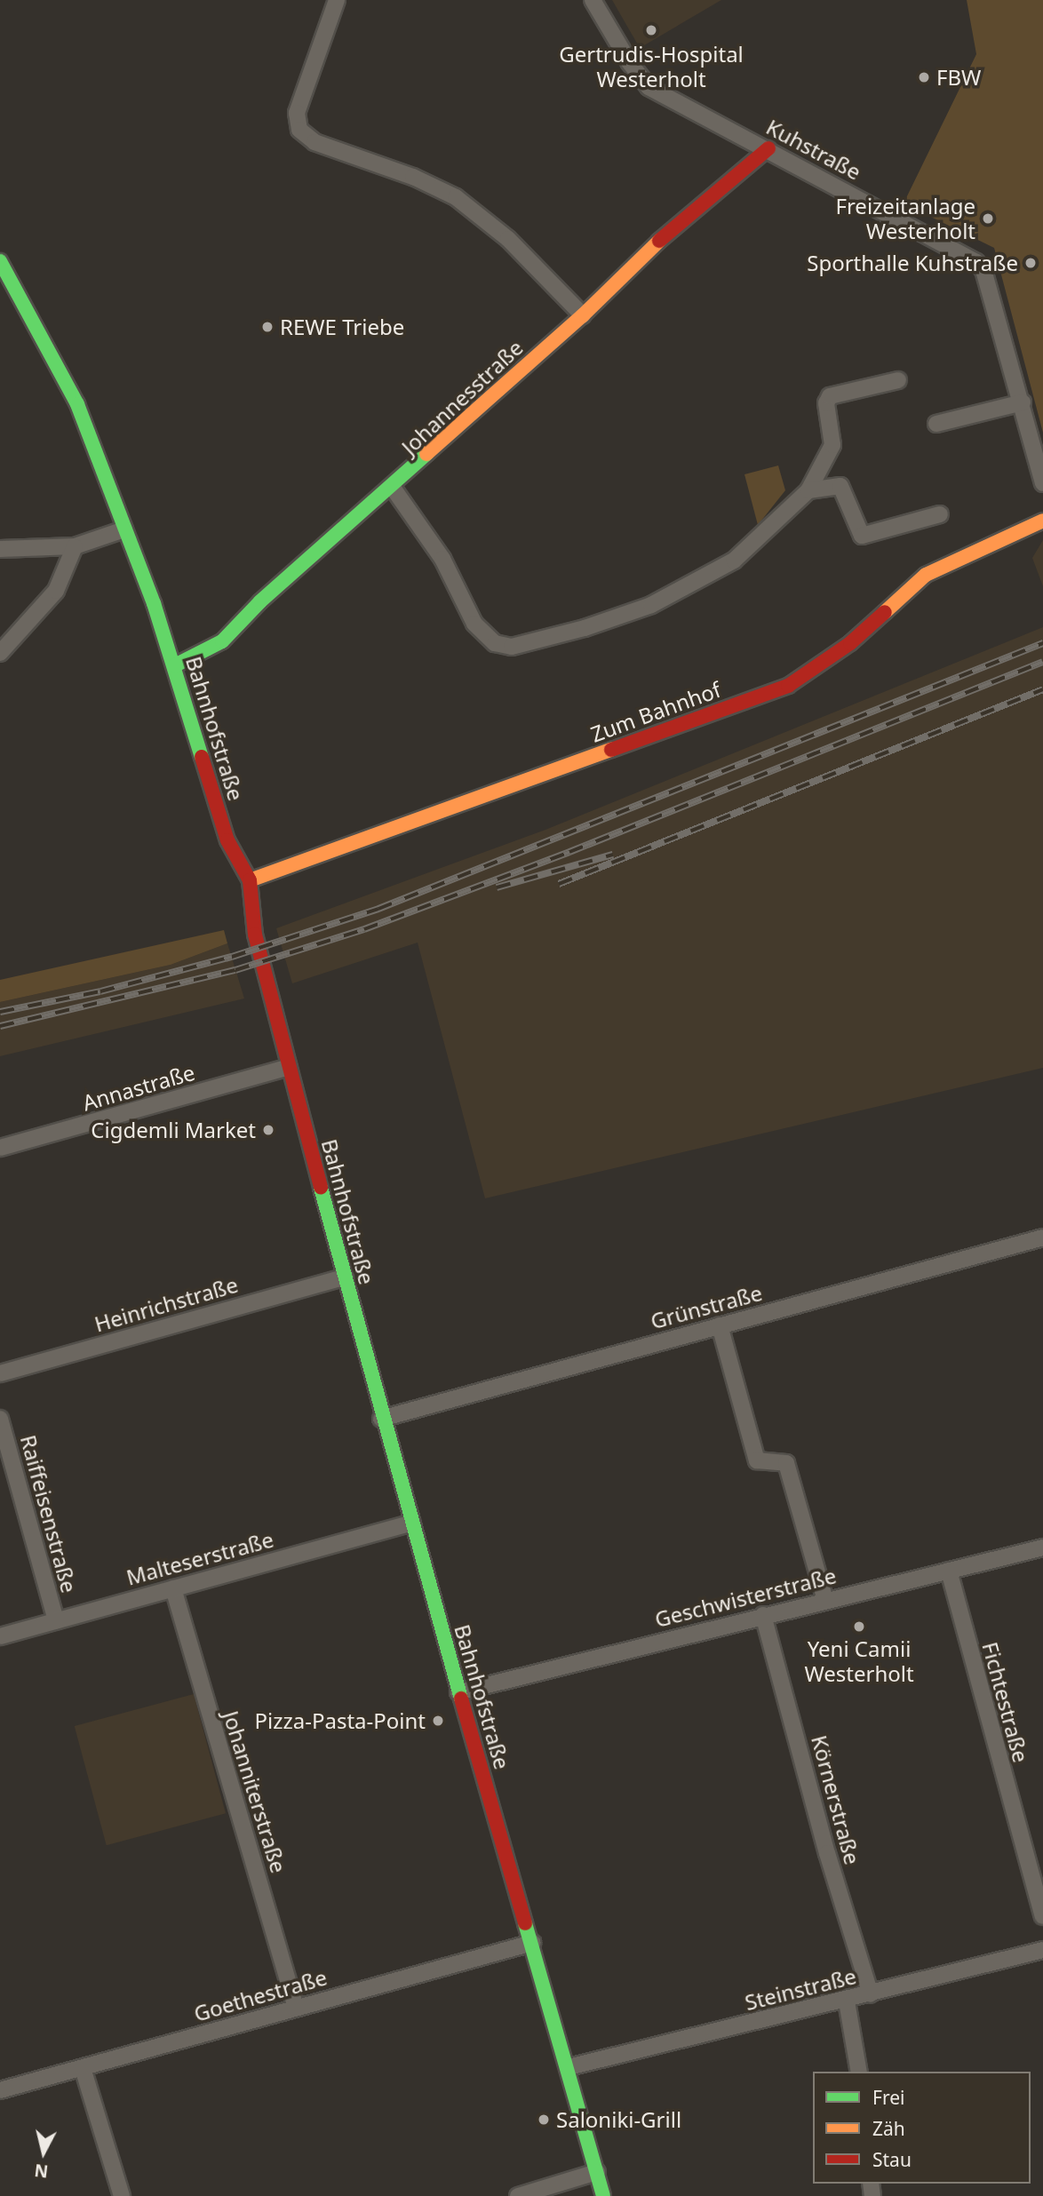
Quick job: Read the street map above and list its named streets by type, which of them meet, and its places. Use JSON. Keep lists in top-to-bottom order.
{
  "streets": {
    "street": [
      "Kuhstraße",
      "Johannesstraße",
      "Zum Bahnhof",
      "Bahnhofstraße",
      "Annastraße",
      "Heinrichstraße",
      "Grünstraße",
      "Raiffeisenstraße",
      "Malteserstraße",
      "Geschwisterstraße",
      "Fichtestraße",
      "Johanniterstraße",
      "Körnerstraße",
      "Steinstraße",
      "Goethestraße"
    ]
  },
  "crossings": [
    ["Kuhstraße", "Johannesstraße"],
    ["Johannesstraße", "Bahnhofstraße"],
    ["Zum Bahnhof", "Bahnhofstraße"],
    ["Bahnhofstraße", "Annastraße"],
    ["Bahnhofstraße", "Heinrichstraße"],
    ["Bahnhofstraße", "Grünstraße"],
    ["Bahnhofstraße", "Malteserstraße"],
    ["Bahnhofstraße", "Geschwisterstraße"],
    ["Bahnhofstraße", "Steinstraße"],
    ["Bahnhofstraße", "Goethestraße"],
    ["Raiffeisenstraße", "Malteserstraße"],
    ["Malteserstraße", "Johanniterstraße"],
    ["Geschwisterstraße", "Fichtestraße"],
    ["Geschwisterstraße", "Körnerstraße"],
    ["Johanniterstraße", "Goethestraße"],
    ["Körnerstraße", "Steinstraße"]
  ],
  "places": [
    "Gertrudis-Hospital Westerholt",
    "FBW",
    "Freizeitanlage Westerholt",
    "Sporthalle Kuhstraße",
    "REWE Triebe",
    "Cigdemli Market",
    "Yeni Camii Westerholt",
    "Pizza-Pasta-Point",
    "Saloniki-Grill"
  ],
  "legend": ["Frei", "Zäh", "Stau"],
  "north": "bottom"
}
